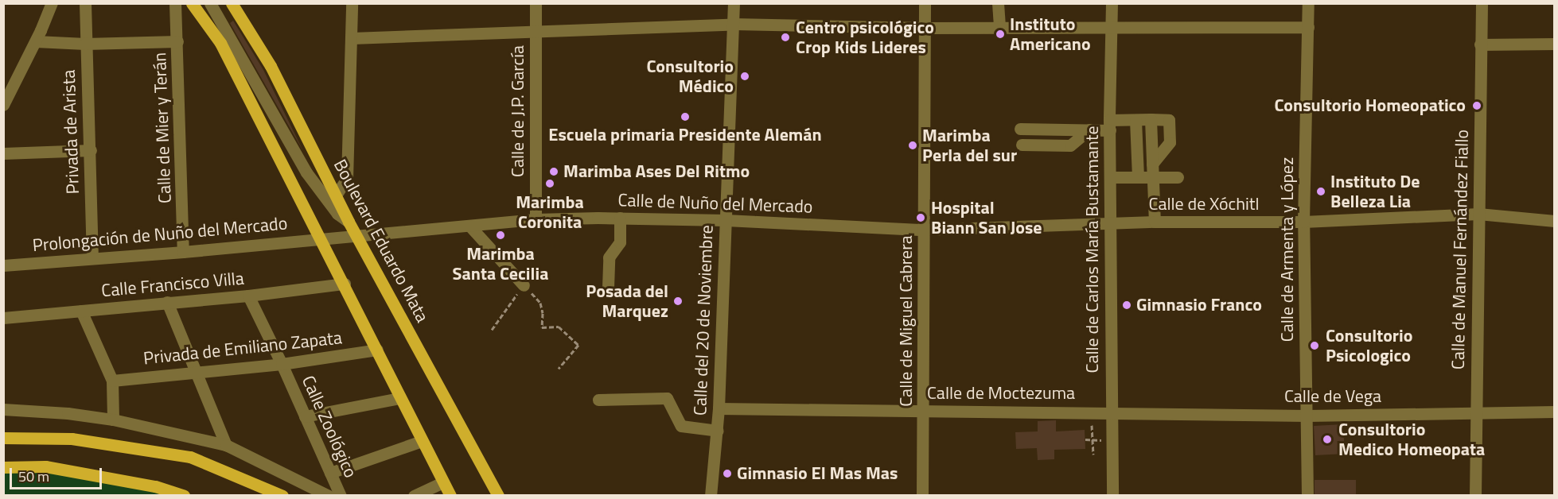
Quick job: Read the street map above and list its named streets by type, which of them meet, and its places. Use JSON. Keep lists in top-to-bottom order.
{
  "streets": {
    "main road": ["Boulevard Eduardo Mata"],
    "street": [
      "Calle de J.P. García",
      "Calle de Mier y Terán",
      "Privada de Arista",
      "Calle de Nuño del Mercado",
      "Calle de Xóchitl",
      "Prolongación de Nuño del Mercado",
      "Calle de Carlos María Bustamante",
      "Calle de Armenta y López",
      "Calle de Manuel Fernández Fiallo",
      "Calle Francisco Villa",
      "Calle del 20 de Noviembre",
      "Calle de Miguel Cabrera",
      "Privada de Emiliano Zapata",
      "Calle de Moctezuma",
      "Calle de Vega",
      "Calle Zoológico"
    ]
  },
  "crossings": [
    ["Calle de J.P. García", "Calle de Nuño del Mercado"],
    ["Calle de Mier y Terán", "Prolongación de Nuño del Mercado"],
    ["Privada de Arista", "Prolongación de Nuño del Mercado"],
    ["Calle de Nuño del Mercado", "Calle de Xóchitl"],
    ["Calle de Nuño del Mercado", "Prolongación de Nuño del Mercado"],
    ["Calle de Nuño del Mercado", "Boulevard Eduardo Mata"],
    ["Calle de Nuño del Mercado", "Calle de Carlos María Bustamante"],
    ["Calle de Nuño del Mercado", "Calle del 20 de Noviembre"],
    ["Calle de Nuño del Mercado", "Calle de Miguel Cabrera"],
    ["Calle de Xóchitl", "Calle de Carlos María Bustamante"],
    ["Calle de Xóchitl", "Calle de Armenta y López"],
    ["Calle de Xóchitl", "Calle de Manuel Fernández Fiallo"],
    ["Calle de Carlos María Bustamante", "Calle de Moctezuma"],
    ["Calle de Carlos María Bustamante", "Calle de Vega"],
    ["Calle de Armenta y López", "Calle de Vega"],
    ["Calle de Manuel Fernández Fiallo", "Calle de Vega"],
    ["Calle Francisco Villa", "Calle Zoológico"],
    ["Calle del 20 de Noviembre", "Calle de Moctezuma"],
    ["Calle de Miguel Cabrera", "Calle de Moctezuma"],
    ["Privada de Emiliano Zapata", "Calle Zoológico"],
    ["Calle de Moctezuma", "Calle de Vega"]
  ],
  "places": [
    "Instituto Americano",
    "Centro psicológico Crop Kids Lideres",
    "Consultorio Médico",
    "Consultorio Homeopatico",
    "Escuela primaria Presidente Alemán",
    "Marimba Perla del sur",
    "Marimba Ases Del Ritmo",
    "Marimba Coronita",
    "Instituto De Belleza Lia",
    "Hospital Biann San Jose",
    "Marimba Santa Cecilia",
    "Posada del Marquez",
    "Gimnasio Franco",
    "Consultorio Psicologico",
    "Consultorio Medico Homeopata",
    "Gimnasio El Mas Mas"
  ],
  "scale_bar": "50 m"
}
